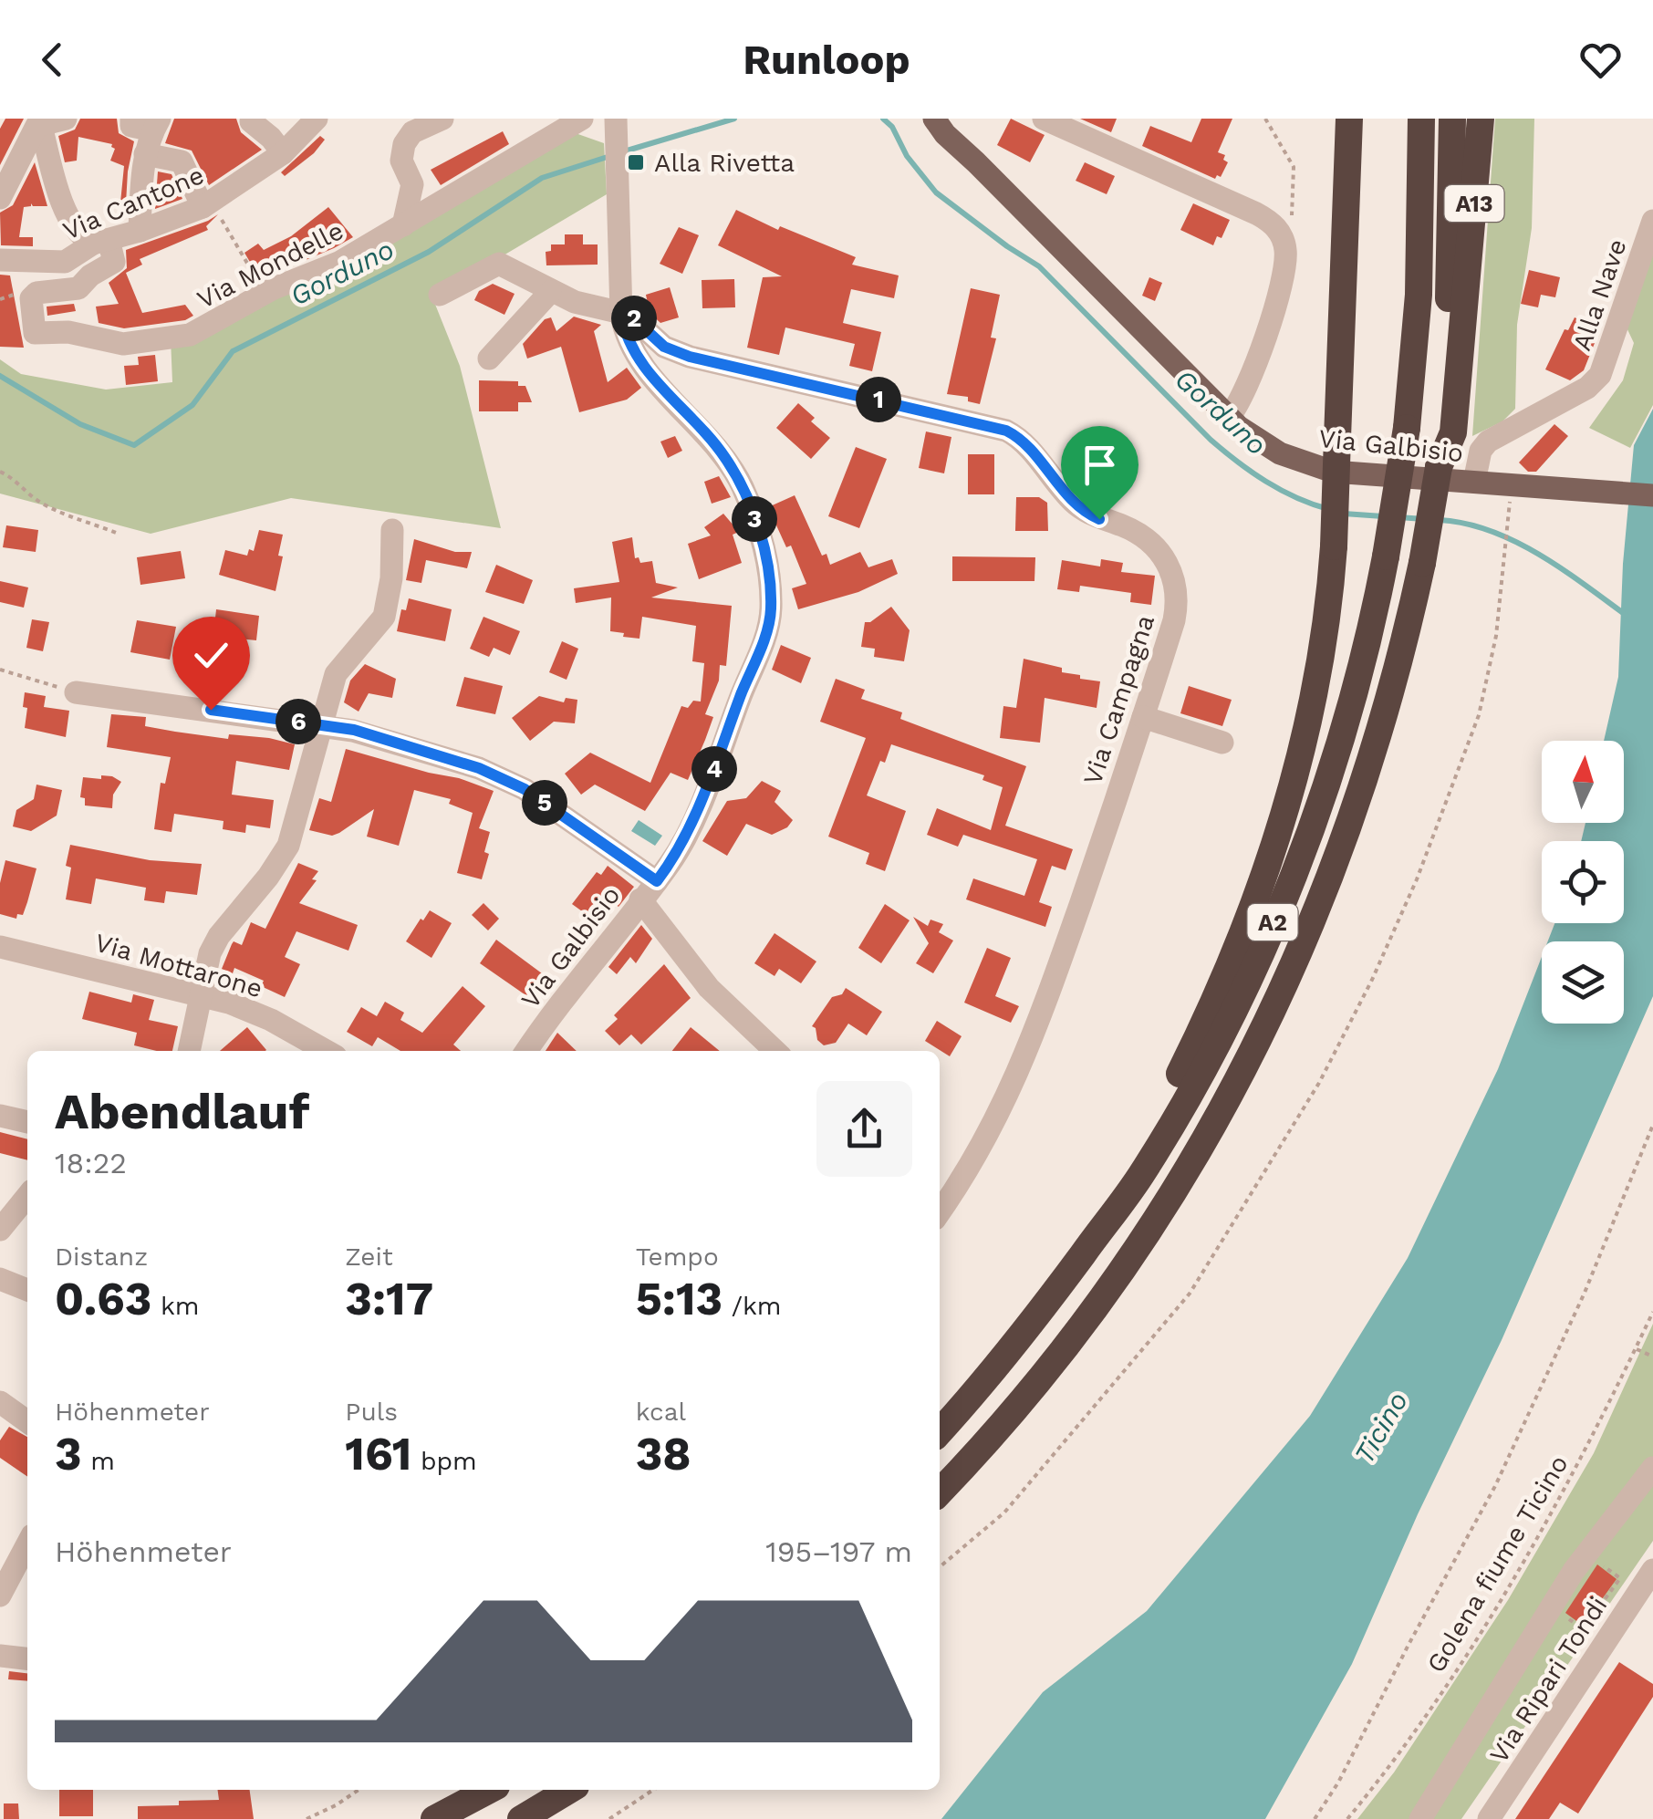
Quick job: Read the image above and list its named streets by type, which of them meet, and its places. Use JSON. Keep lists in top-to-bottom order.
{
  "streets": {
    "highway": ["A13", "A2"],
    "main road": ["Via Galbisio"],
    "street": [
      "Via Cantone",
      "Via Mondelle",
      "Alla Nave",
      "Via Campagna",
      "Via Mottarone",
      "Via Ripari Tondi"
    ],
    "path": ["Golena fiume Ticino"]
  },
  "crossings": [
    ["Via Cantone", "Via Mondelle"],
    ["A13", "A2"],
    ["Alla Nave", "Via Galbisio"],
    ["Via Galbisio", "Via Campagna"]
  ],
  "water": ["Gorduno", "Ticino"],
  "places": {
    "transit": ["Alla Rivetta"]
  },
  "north": "top",
  "page": {
    "header": "Runloop",
    "pins": [
      "2",
      "1",
      "3",
      "6",
      "4",
      "5"
    ],
    "heading": ["Abendlauf", "18:22"],
    "stats": [
      ["Distanz", "0.63 km"],
      ["Zeit", "3:17"],
      ["Tempo", "5:13 /km"],
      ["Höhenmeter", "3 m"],
      ["Puls", "161 bpm"],
      ["kcal", "38"]
    ],
    "chart": ["Höhenmeter", "195–197 m"]
  }
}
